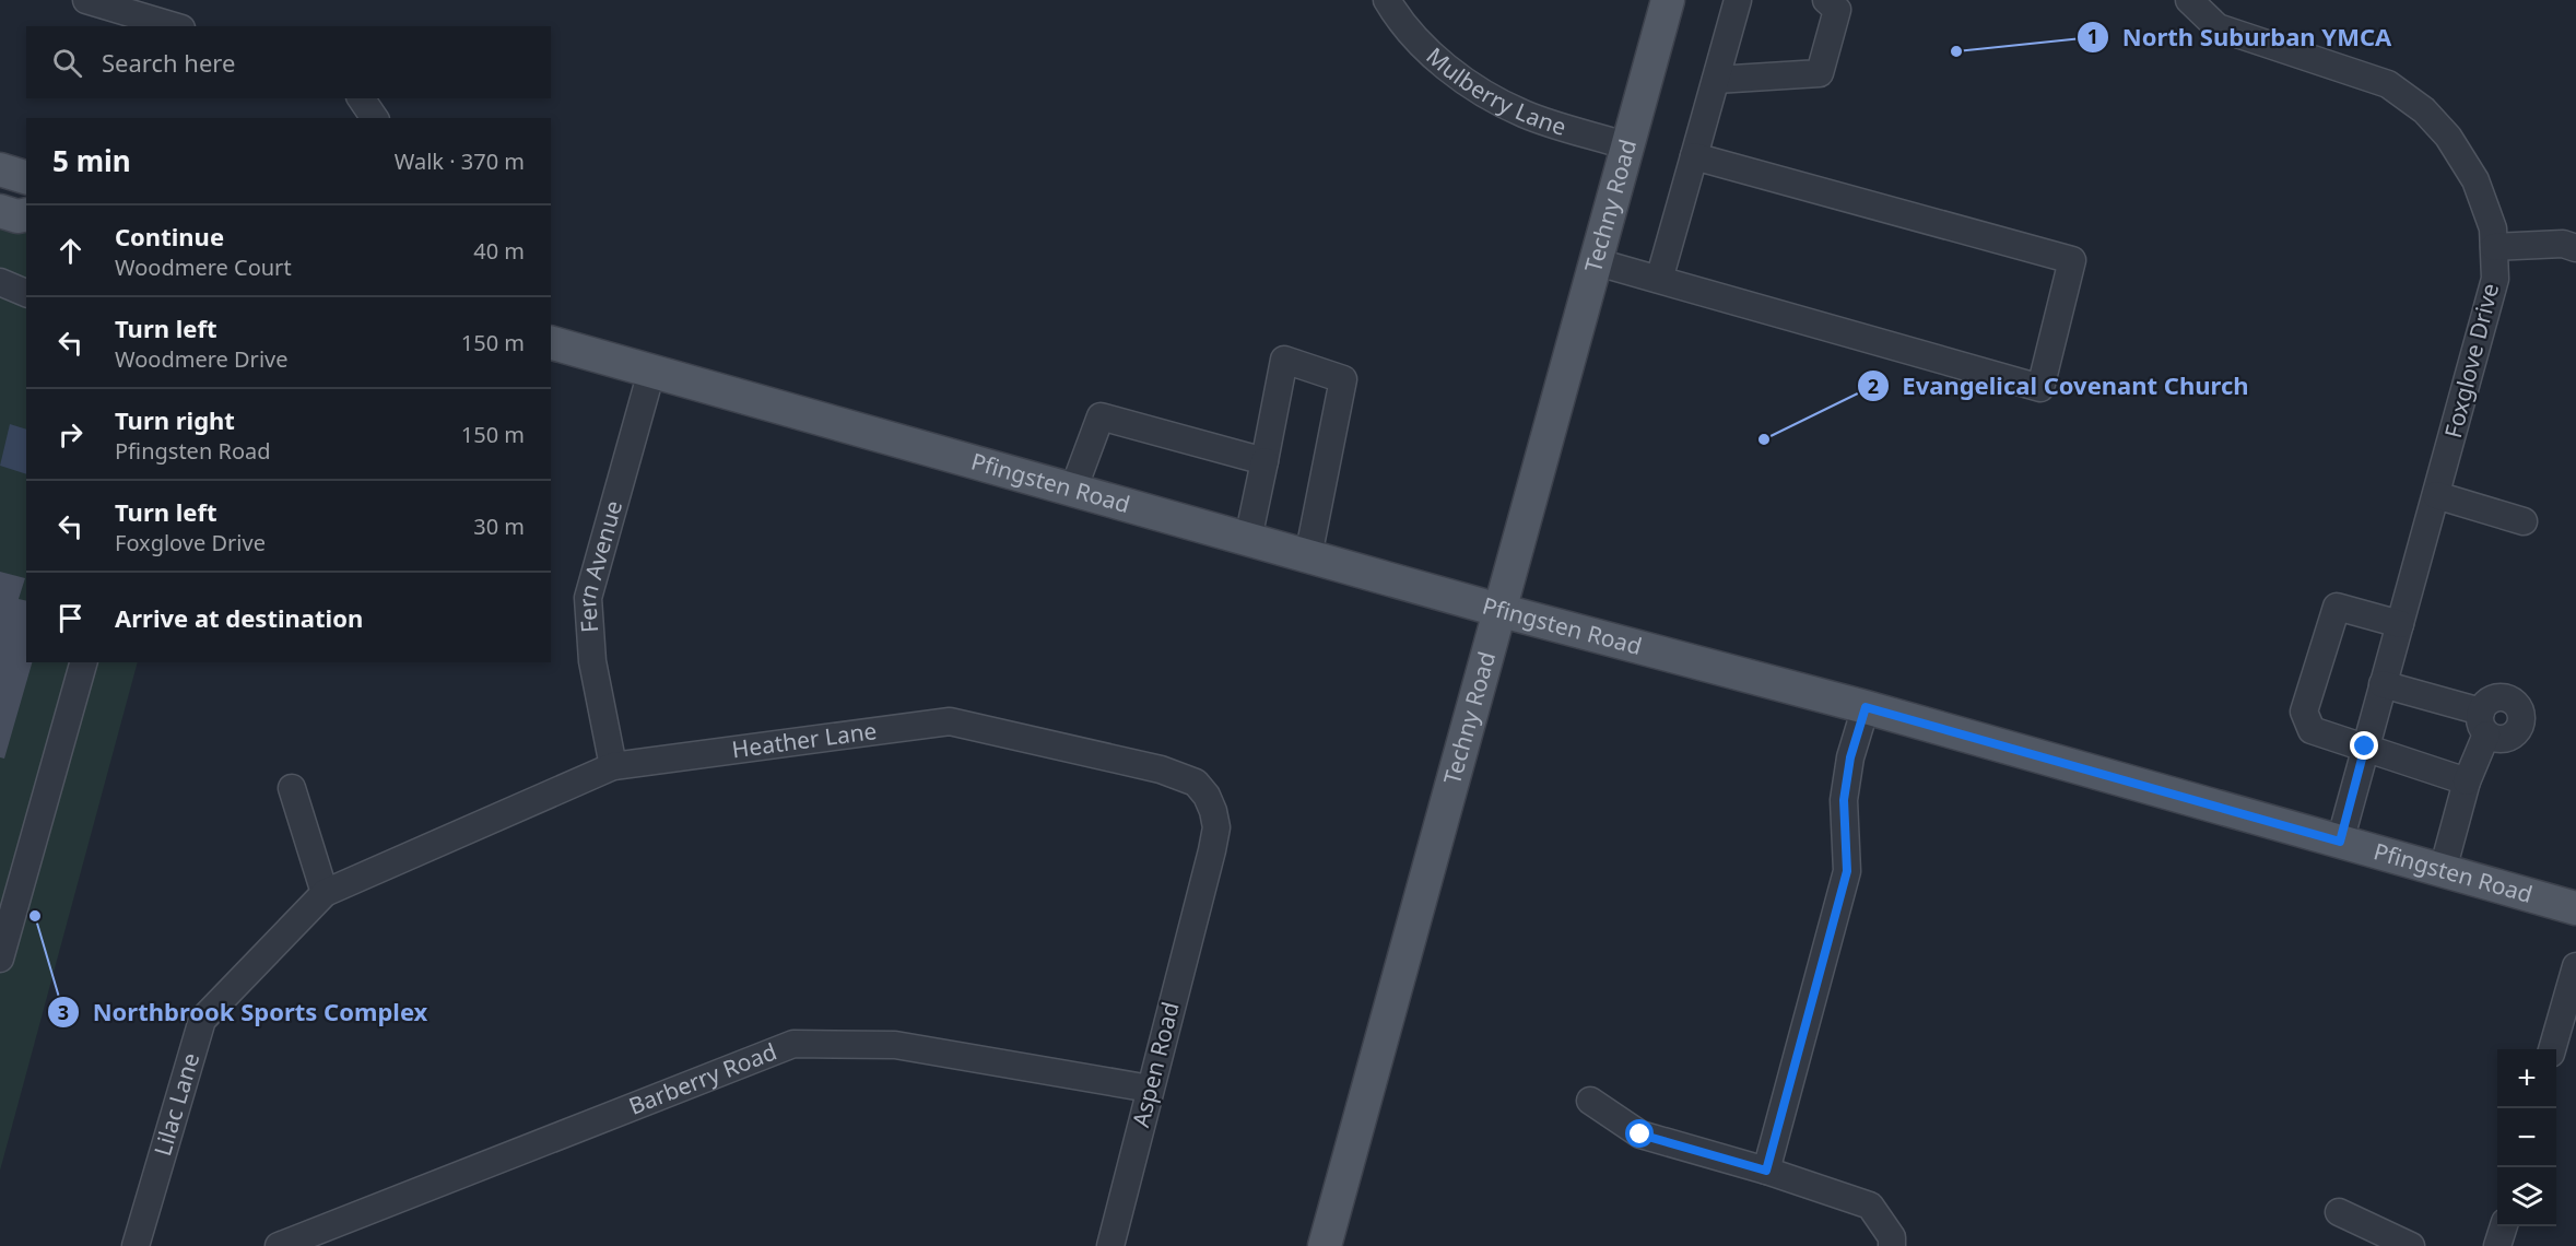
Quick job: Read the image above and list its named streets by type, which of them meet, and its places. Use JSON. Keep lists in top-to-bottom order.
{
  "streets": {
    "main road": ["Techny Road", "Pfingsten Road"],
    "street": [
      "Mulberry Lane",
      "Foxglove Drive",
      "Fern Avenue",
      "Heather Lane",
      "Aspen Road",
      "Barberry Road",
      "Lilac Lane"
    ]
  },
  "crossings": [
    ["Mulberry Lane", "Techny Road"],
    ["Techny Road", "Pfingsten Road"],
    ["Foxglove Drive", "Pfingsten Road"],
    ["Pfingsten Road", "Fern Avenue"],
    ["Fern Avenue", "Heather Lane"],
    ["Heather Lane", "Aspen Road"],
    ["Heather Lane", "Lilac Lane"],
    ["Aspen Road", "Barberry Road"]
  ],
  "places": ["North Suburban YMCA", "Evangelical Covenant Church", "Northbrook Sports Complex"],
  "page": {
    "search": "Search here",
    "heading": ["5 min", "Walk · 370 m"],
    "list": [
      ["Continue", "Woodmere Court", "40 m"],
      ["Turn left", "Woodmere Drive", "150 m"],
      ["Turn right", "Pfingsten Road", "150 m"],
      ["Turn left", "Foxglove Drive", "30 m"],
      "Arrive at destination"
    ],
    "map_buttons": ["+", "−"]
  }
}
